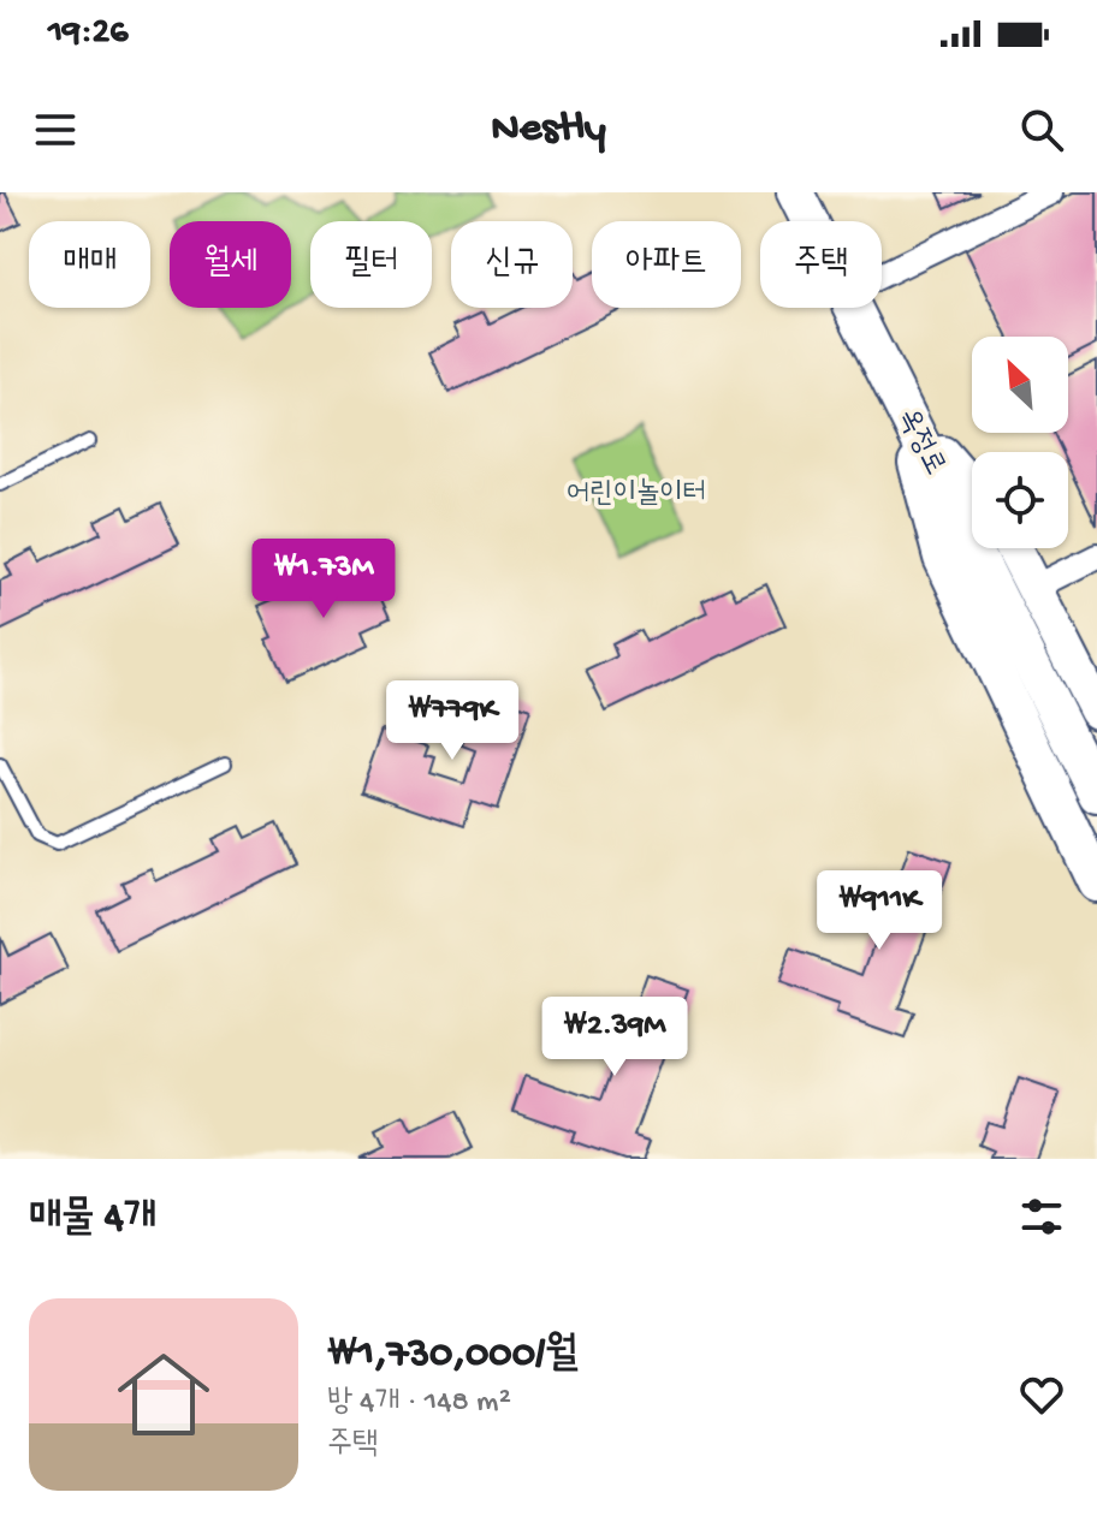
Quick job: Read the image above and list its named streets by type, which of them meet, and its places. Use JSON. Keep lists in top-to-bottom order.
{
  "streets": {
    "main road": ["옥정로"]
  },
  "parks": ["어린이놀이터"],
  "north": "top left",
  "page": {
    "status": "19:26",
    "header": "Nestly",
    "chip": [
      "매매",
      "월세",
      "필터",
      "신규",
      "아파트",
      "주택"
    ],
    "price": [
      "₩1.73M",
      "₩779K",
      "₩911K",
      "₩2.39M"
    ],
    "heading": "매물 4개",
    "list": [
      {
        "name": "₩1,730,000/월",
        "note": "방 4개 · 148 m² · 주택"
      }
    ]
  }
}
